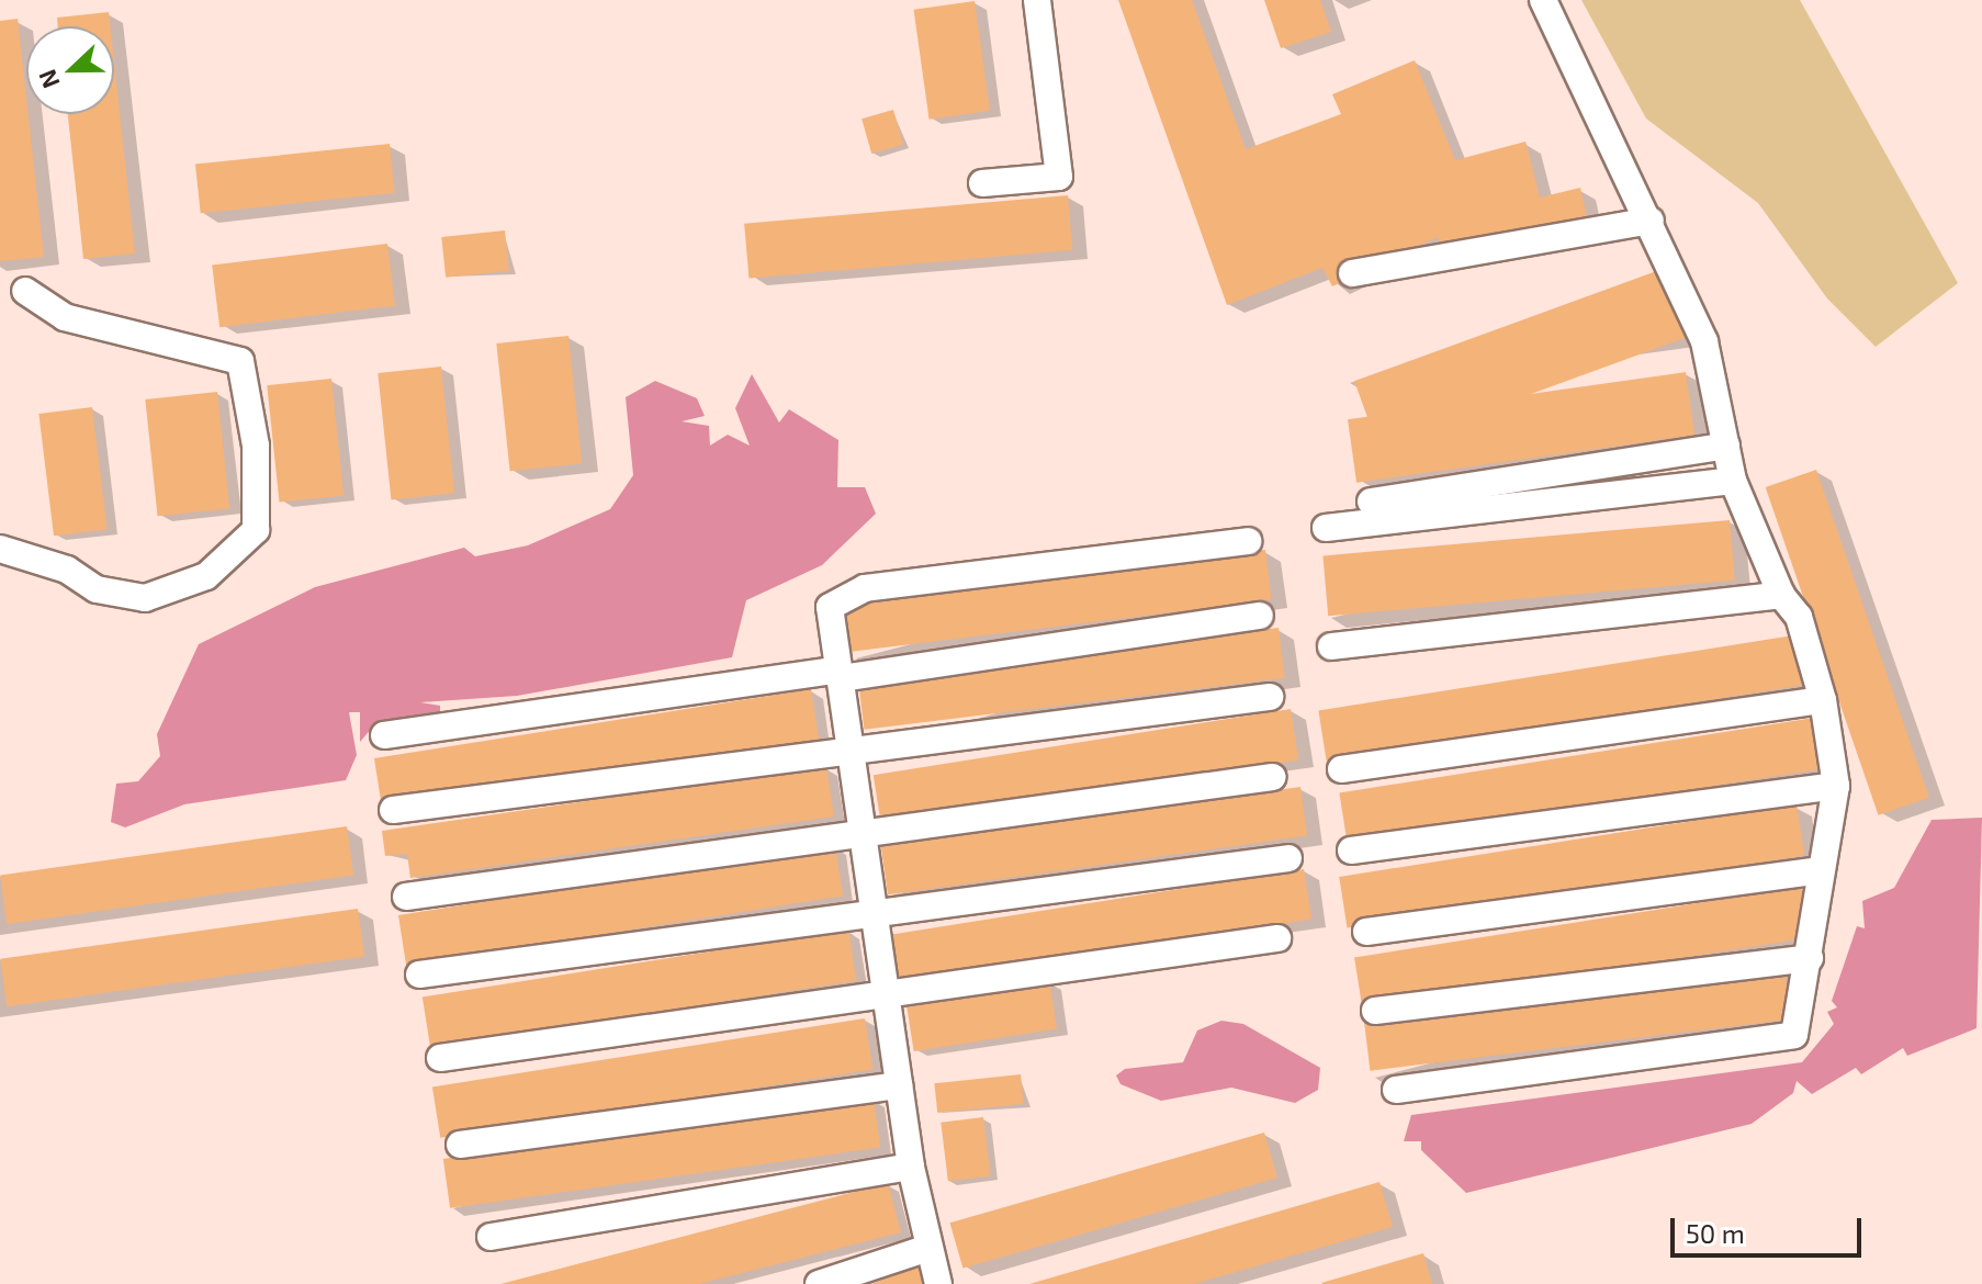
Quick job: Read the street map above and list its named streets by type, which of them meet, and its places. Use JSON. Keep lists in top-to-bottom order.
{
  "scale_bar": "50 m",
  "north": "left"
}
